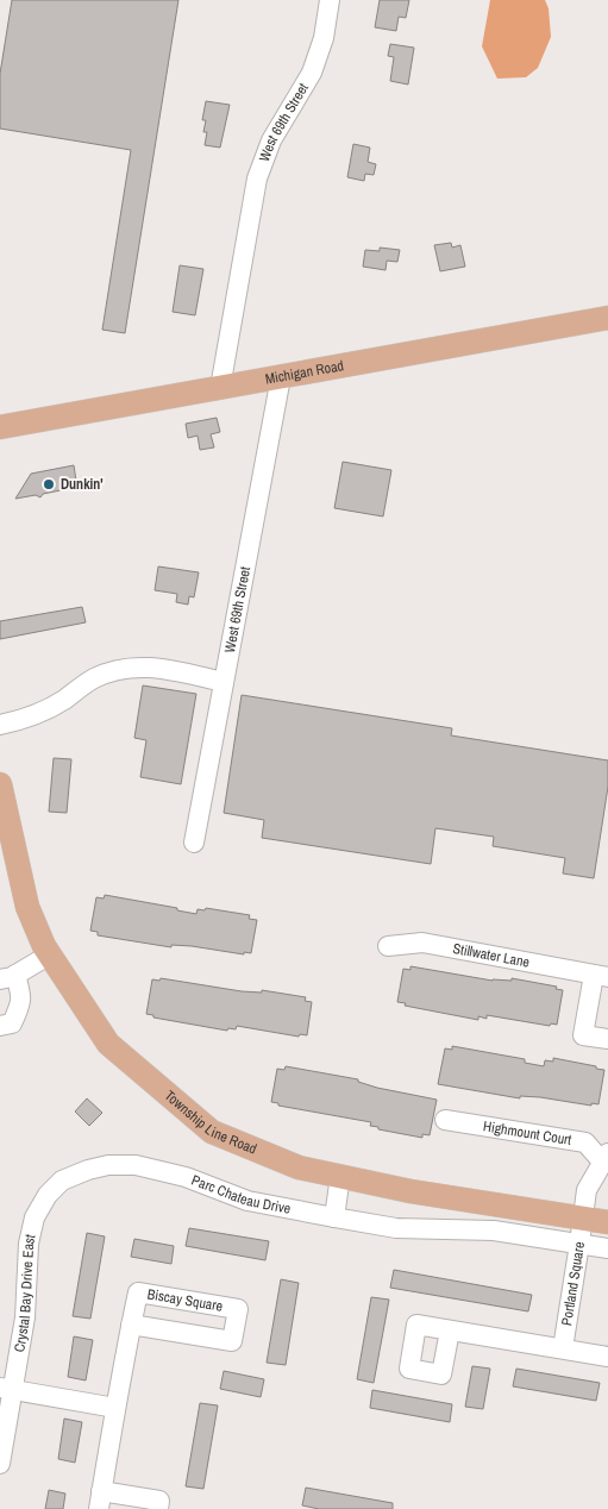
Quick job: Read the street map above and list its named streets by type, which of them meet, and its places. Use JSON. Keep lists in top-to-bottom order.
{
  "streets": {
    "main road": ["Michigan Road", "Township Line Road"],
    "street": [
      "West 69th Street",
      "Stillwater Lane",
      "Highmount Court",
      "Parc Chateau Drive",
      "Portland Square",
      "Crystal Bay Drive East",
      "Biscay Square"
    ]
  },
  "crossings": [
    ["West 69th Street", "Michigan Road"],
    ["Township Line Road", "Portland Square"],
    ["Highmount Court", "Portland Square"],
    ["Parc Chateau Drive", "Portland Square"],
    ["Parc Chateau Drive", "Crystal Bay Drive East"]
  ],
  "places": ["Dunkin'"]
}
